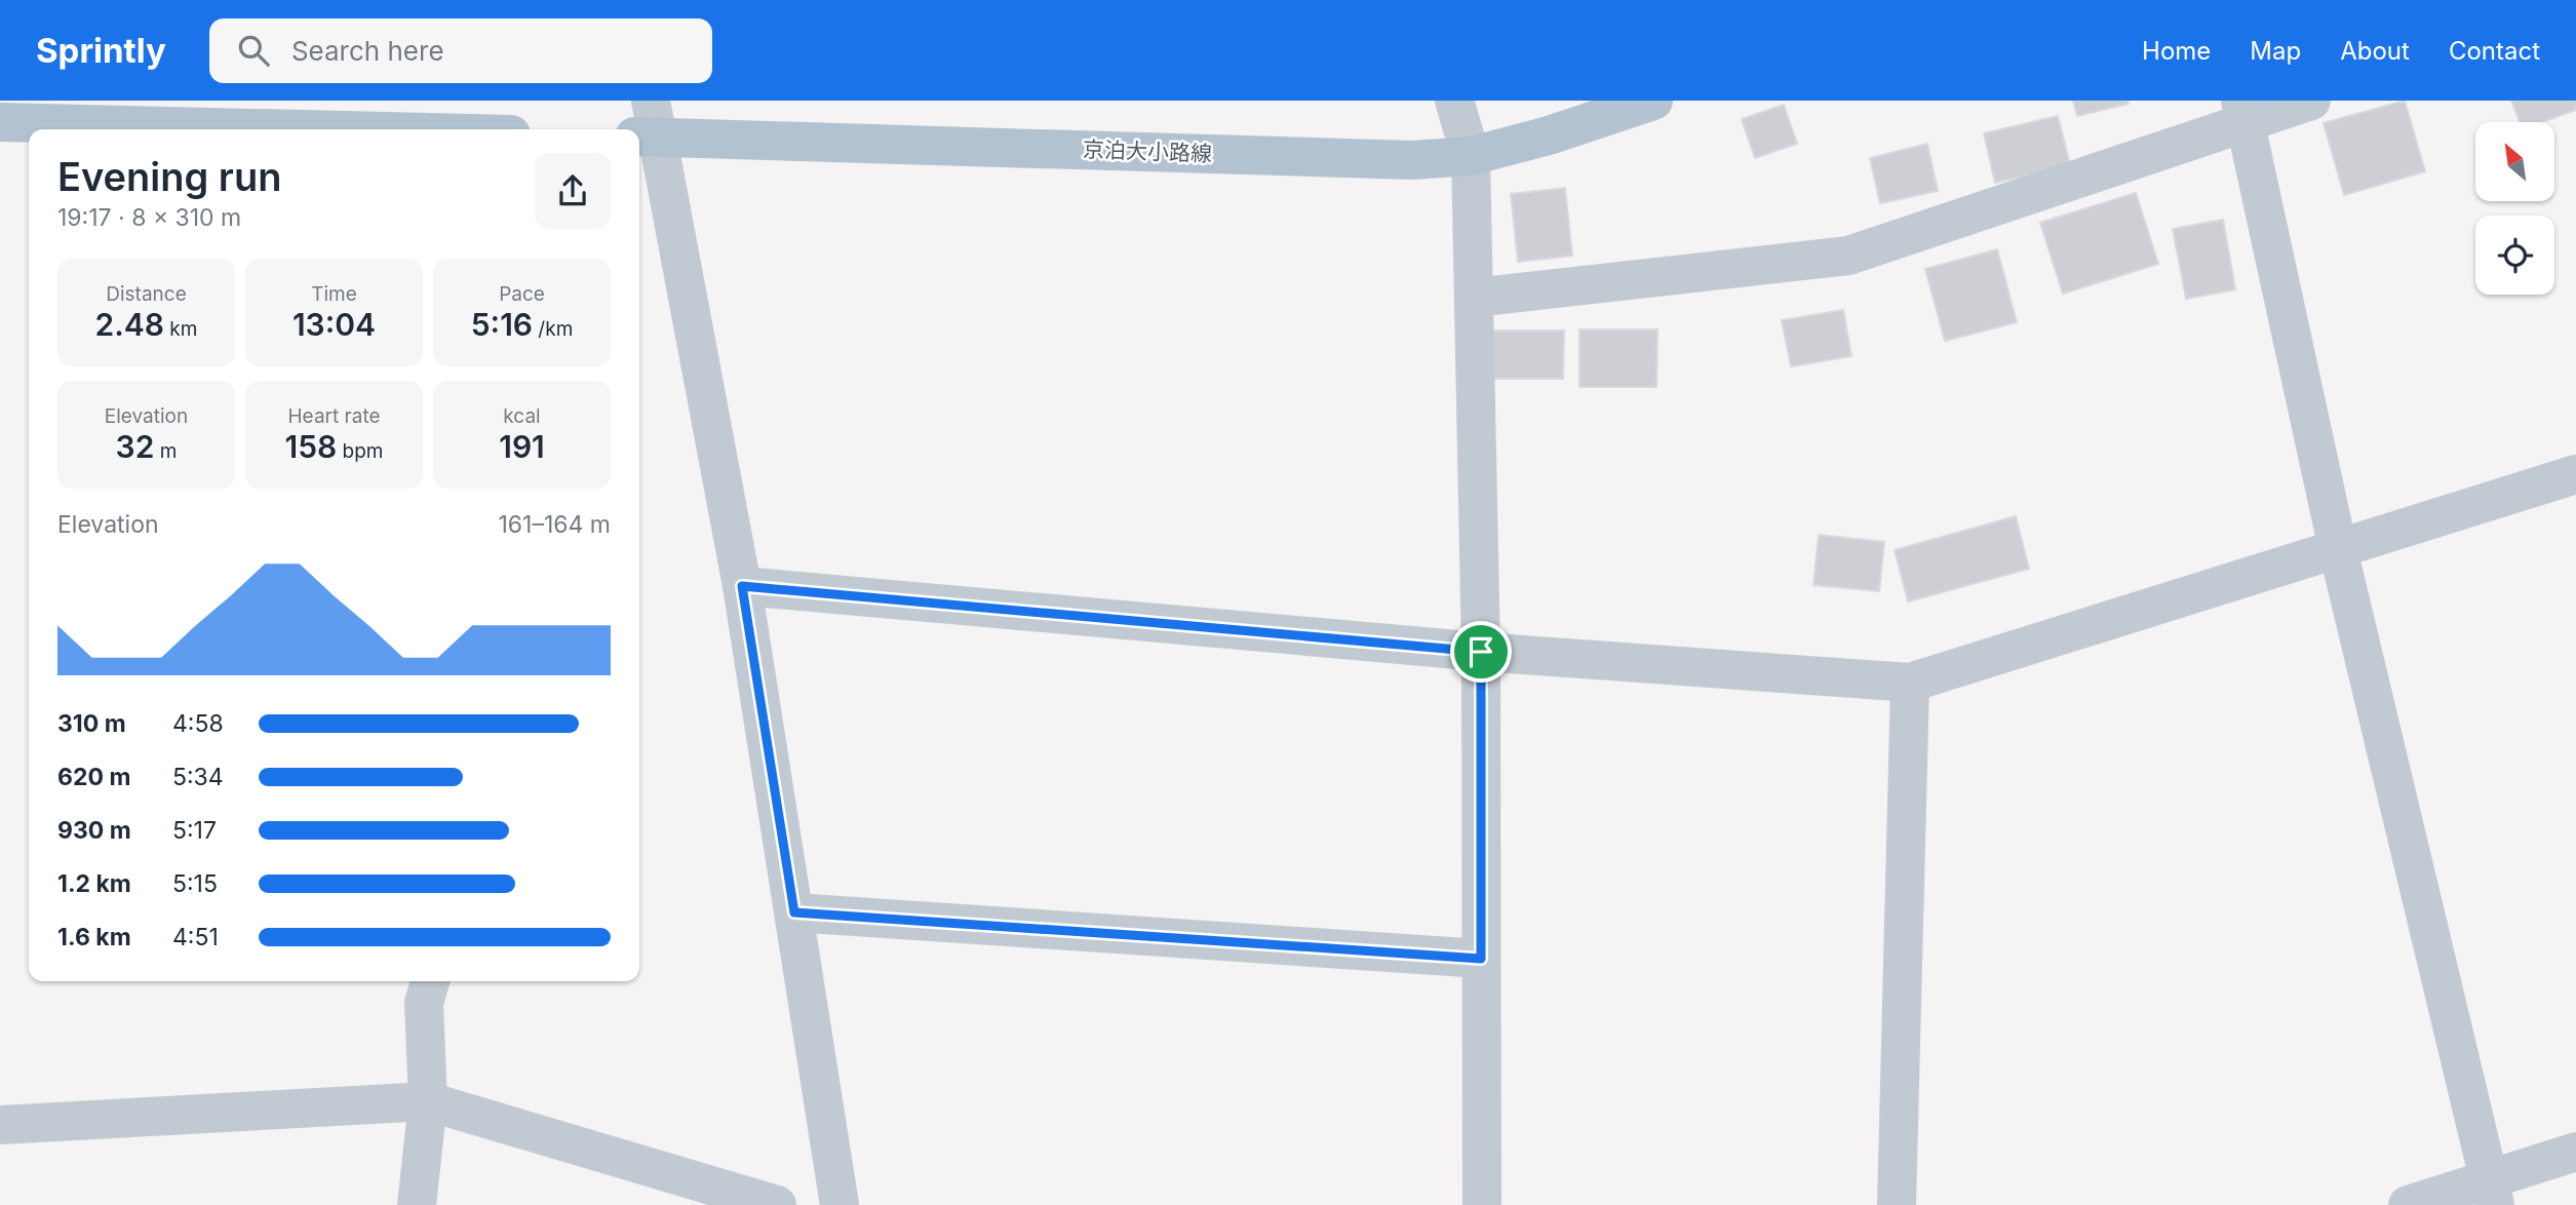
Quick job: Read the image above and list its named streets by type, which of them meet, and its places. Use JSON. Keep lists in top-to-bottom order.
{
  "streets": {
    "main road": ["京泊大小路線"]
  },
  "north": "top left",
  "page": {
    "header": "Sprintly",
    "search": "Search here",
    "nav": [
      "Home",
      "Map",
      "About",
      "Contact"
    ],
    "heading": ["Evening run", "19:17 · 8 × 310 m"],
    "stats": [
      ["Distance", "2.48 km"],
      ["Time", "13:04"],
      ["Pace", "5:16 /km"],
      ["Elevation", "32 m"],
      ["Heart rate", "158 bpm"],
      ["kcal", "191"]
    ],
    "chart": ["Elevation", "161–164 m"],
    "list": [
      {
        "name": "310 m",
        "note": "4:58"
      },
      {
        "name": "620 m",
        "note": "5:34"
      },
      {
        "name": "930 m",
        "note": "5:17"
      },
      {
        "name": "1.2 km",
        "note": "5:15"
      },
      {
        "name": "1.6 km",
        "note": "4:51"
      }
    ]
  }
}
